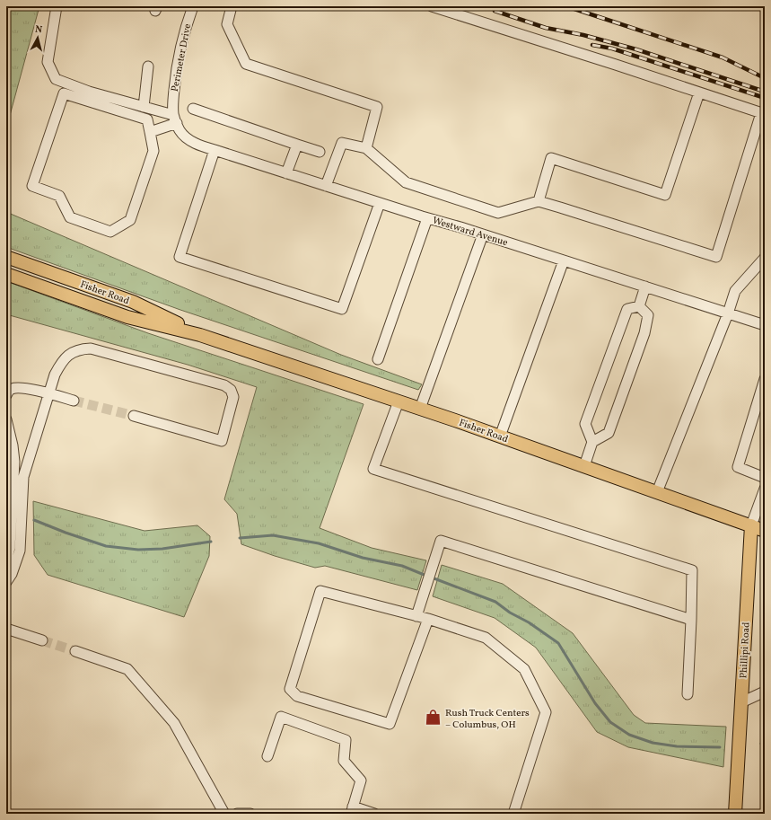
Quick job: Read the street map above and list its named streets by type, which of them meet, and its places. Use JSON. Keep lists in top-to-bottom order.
{
  "streets": {
    "main road": ["Fisher Road", "Phillipi Road"],
    "street": ["Perimeter Drive", "Westward Avenue"]
  },
  "crossings": [
    ["Perimeter Drive", "Westward Avenue"],
    ["Fisher Road", "Phillipi Road"]
  ],
  "places": {
    "shop": ["Rush Truck Centers – Columbus, OH"]
  },
  "north": "top"
}
